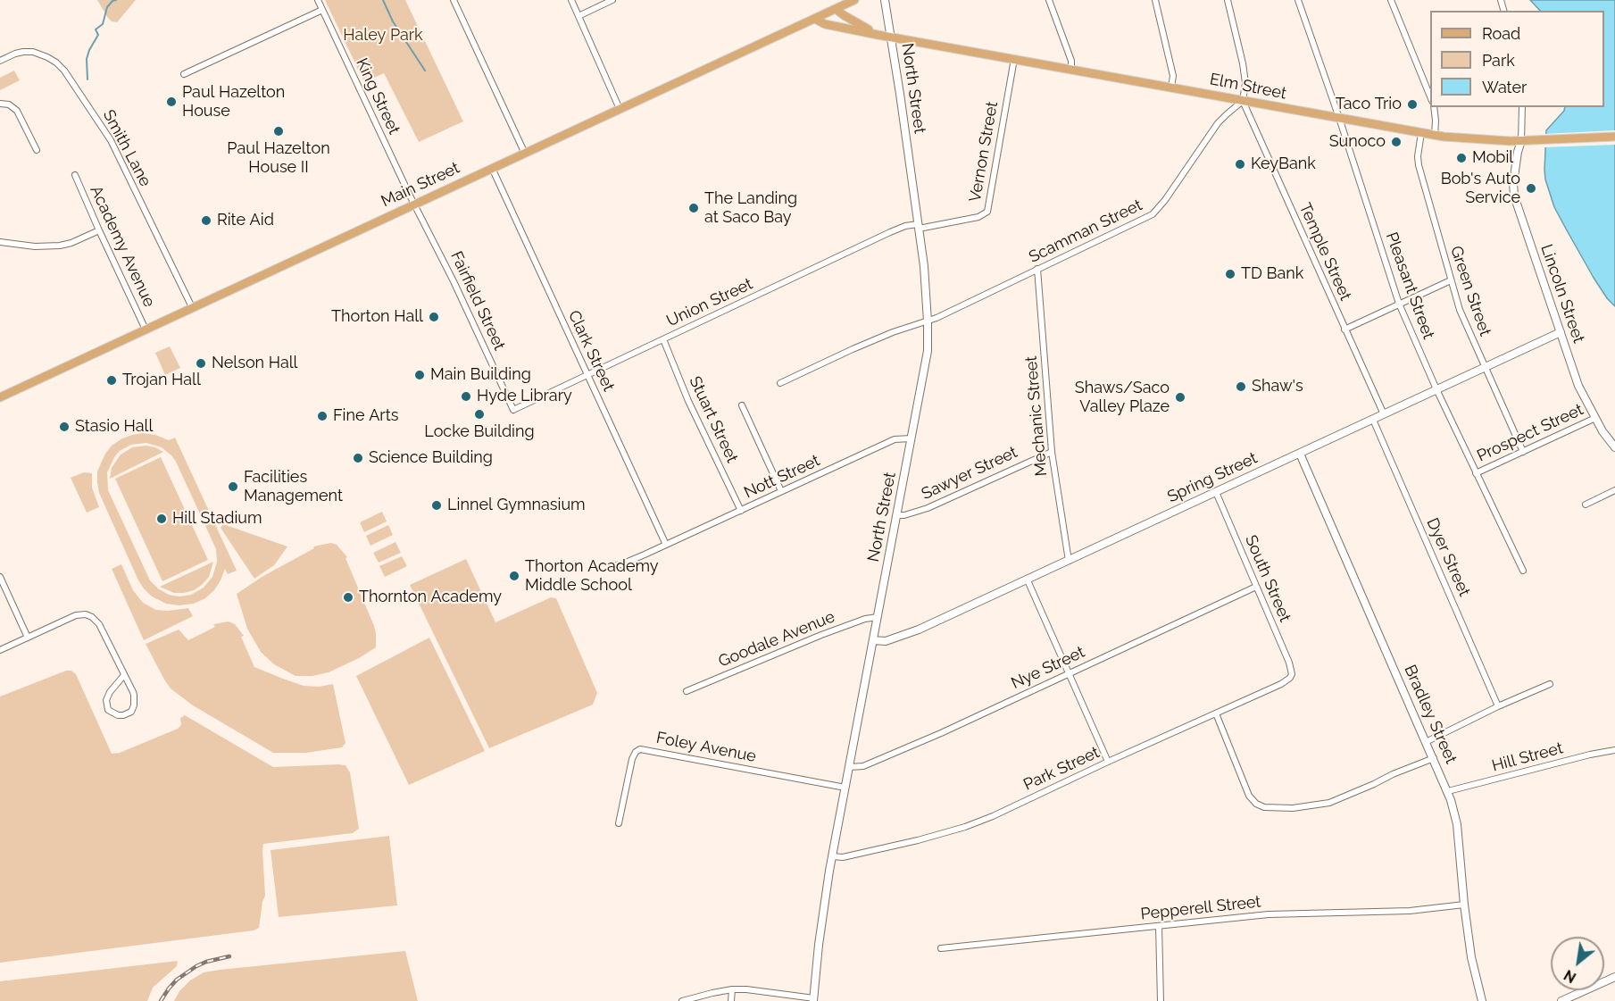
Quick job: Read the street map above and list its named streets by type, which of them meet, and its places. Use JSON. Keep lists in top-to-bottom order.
{
  "streets": {
    "main road": [
      "Elm Street",
      "North Street",
      "Main Street",
      "Lincoln Street",
      "Spring Street",
      "Bradley Street"
    ],
    "street": [
      "King Street",
      "Smith Lane",
      "Vernon Street",
      "Scamman Street",
      "Academy Avenue",
      "Temple Street",
      "Pleasant Street",
      "Green Street",
      "Fairfield Street",
      "Union Street",
      "Clark Street",
      "Mechanic Street",
      "Stuart Street",
      "Prospect Street",
      "Sawyer Street",
      "Nott Street",
      "Dyer Street",
      "South Street",
      "Goodale Avenue",
      "Nye Street",
      "Foley Avenue",
      "Hill Street",
      "Park Street",
      "Pepperell Street"
    ]
  },
  "crossings": [
    ["Elm Street", "North Street"],
    ["Elm Street", "Vernon Street"],
    ["Elm Street", "Main Street"],
    ["Elm Street", "Scamman Street"],
    ["Elm Street", "Temple Street"],
    ["Elm Street", "Pleasant Street"],
    ["Elm Street", "Green Street"],
    ["Elm Street", "Lincoln Street"],
    ["North Street", "Vernon Street"],
    ["North Street", "Scamman Street"],
    ["North Street", "Union Street"],
    ["North Street", "Sawyer Street"],
    ["North Street", "Nott Street"],
    ["North Street", "Spring Street"],
    ["North Street", "Goodale Avenue"],
    ["North Street", "Nye Street"],
    ["North Street", "Foley Avenue"],
    ["North Street", "Park Street"],
    ["King Street", "Main Street"],
    ["King Street", "Fairfield Street"],
    ["Smith Lane", "Main Street"],
    ["Vernon Street", "Union Street"],
    ["Main Street", "Academy Avenue"],
    ["Main Street", "Fairfield Street"],
    ["Main Street", "Clark Street"],
    ["Scamman Street", "Temple Street"],
    ["Scamman Street", "Mechanic Street"],
    ["Temple Street", "Spring Street"],
    ["Pleasant Street", "Prospect Street"],
    ["Pleasant Street", "Spring Street"],
    ["Green Street", "Prospect Street"],
    ["Green Street", "Spring Street"],
    ["Lincoln Street", "Prospect Street"],
    ["Lincoln Street", "Spring Street"],
    ["Fairfield Street", "Union Street"],
    ["Union Street", "Clark Street"],
    ["Union Street", "Stuart Street"],
    ["Clark Street", "Nott Street"],
    ["Mechanic Street", "Sawyer Street"],
    ["Mechanic Street", "Spring Street"],
    ["Stuart Street", "Nott Street"],
    ["Spring Street", "Dyer Street"],
    ["Spring Street", "South Street"],
    ["Spring Street", "Bradley Street"],
    ["South Street", "Nye Street"],
    ["South Street", "Park Street"],
    ["Bradley Street", "Hill Street"],
    ["Bradley Street", "Pepperell Street"]
  ],
  "parks": ["Haley Park"],
  "places": [
    "Paul Hazelton House",
    "Taco Trio",
    "Paul Hazelton House II",
    "Sunoco",
    "Mobil",
    "KeyBank",
    "Bob's Auto Service",
    "The Landing at Saco Bay",
    "Rite Aid",
    "TD Bank",
    "Thorton Hall",
    "Nelson Hall",
    "Main Building",
    "Trojan Hall",
    "Shaw's",
    "Hyde Library",
    "Shaws/Saco Valley Plaze",
    "Locke Building",
    "Fine Arts",
    "Stasio Hall",
    "Science Building",
    "Facilities Management",
    "Linnel Gymnasium",
    "Hill Stadium",
    "Thorton Academy Middle School",
    "Thornton Academy"
  ],
  "legend": ["Road", "Park", "Water"],
  "north": "bottom left"
}
